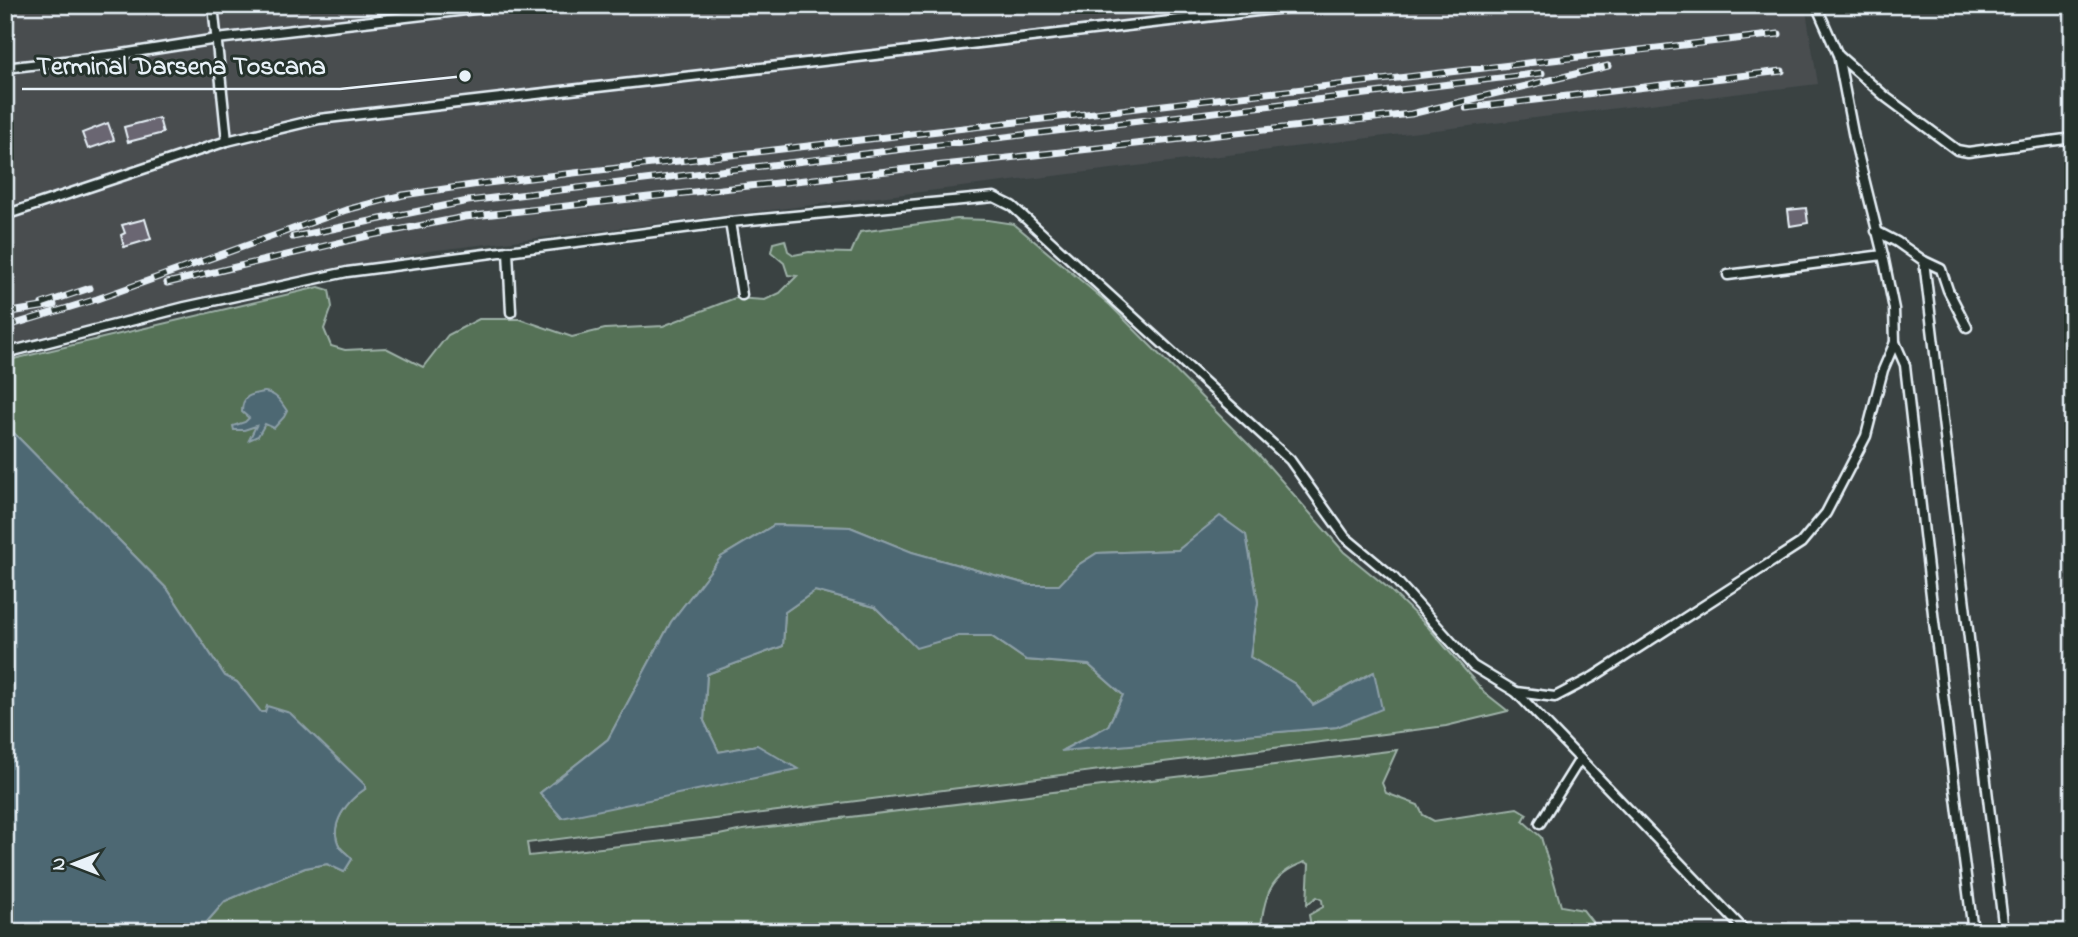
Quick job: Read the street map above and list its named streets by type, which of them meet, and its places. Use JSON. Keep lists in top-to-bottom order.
{
  "places": ["Terminal Darsena Toscana"],
  "north": "left"
}
